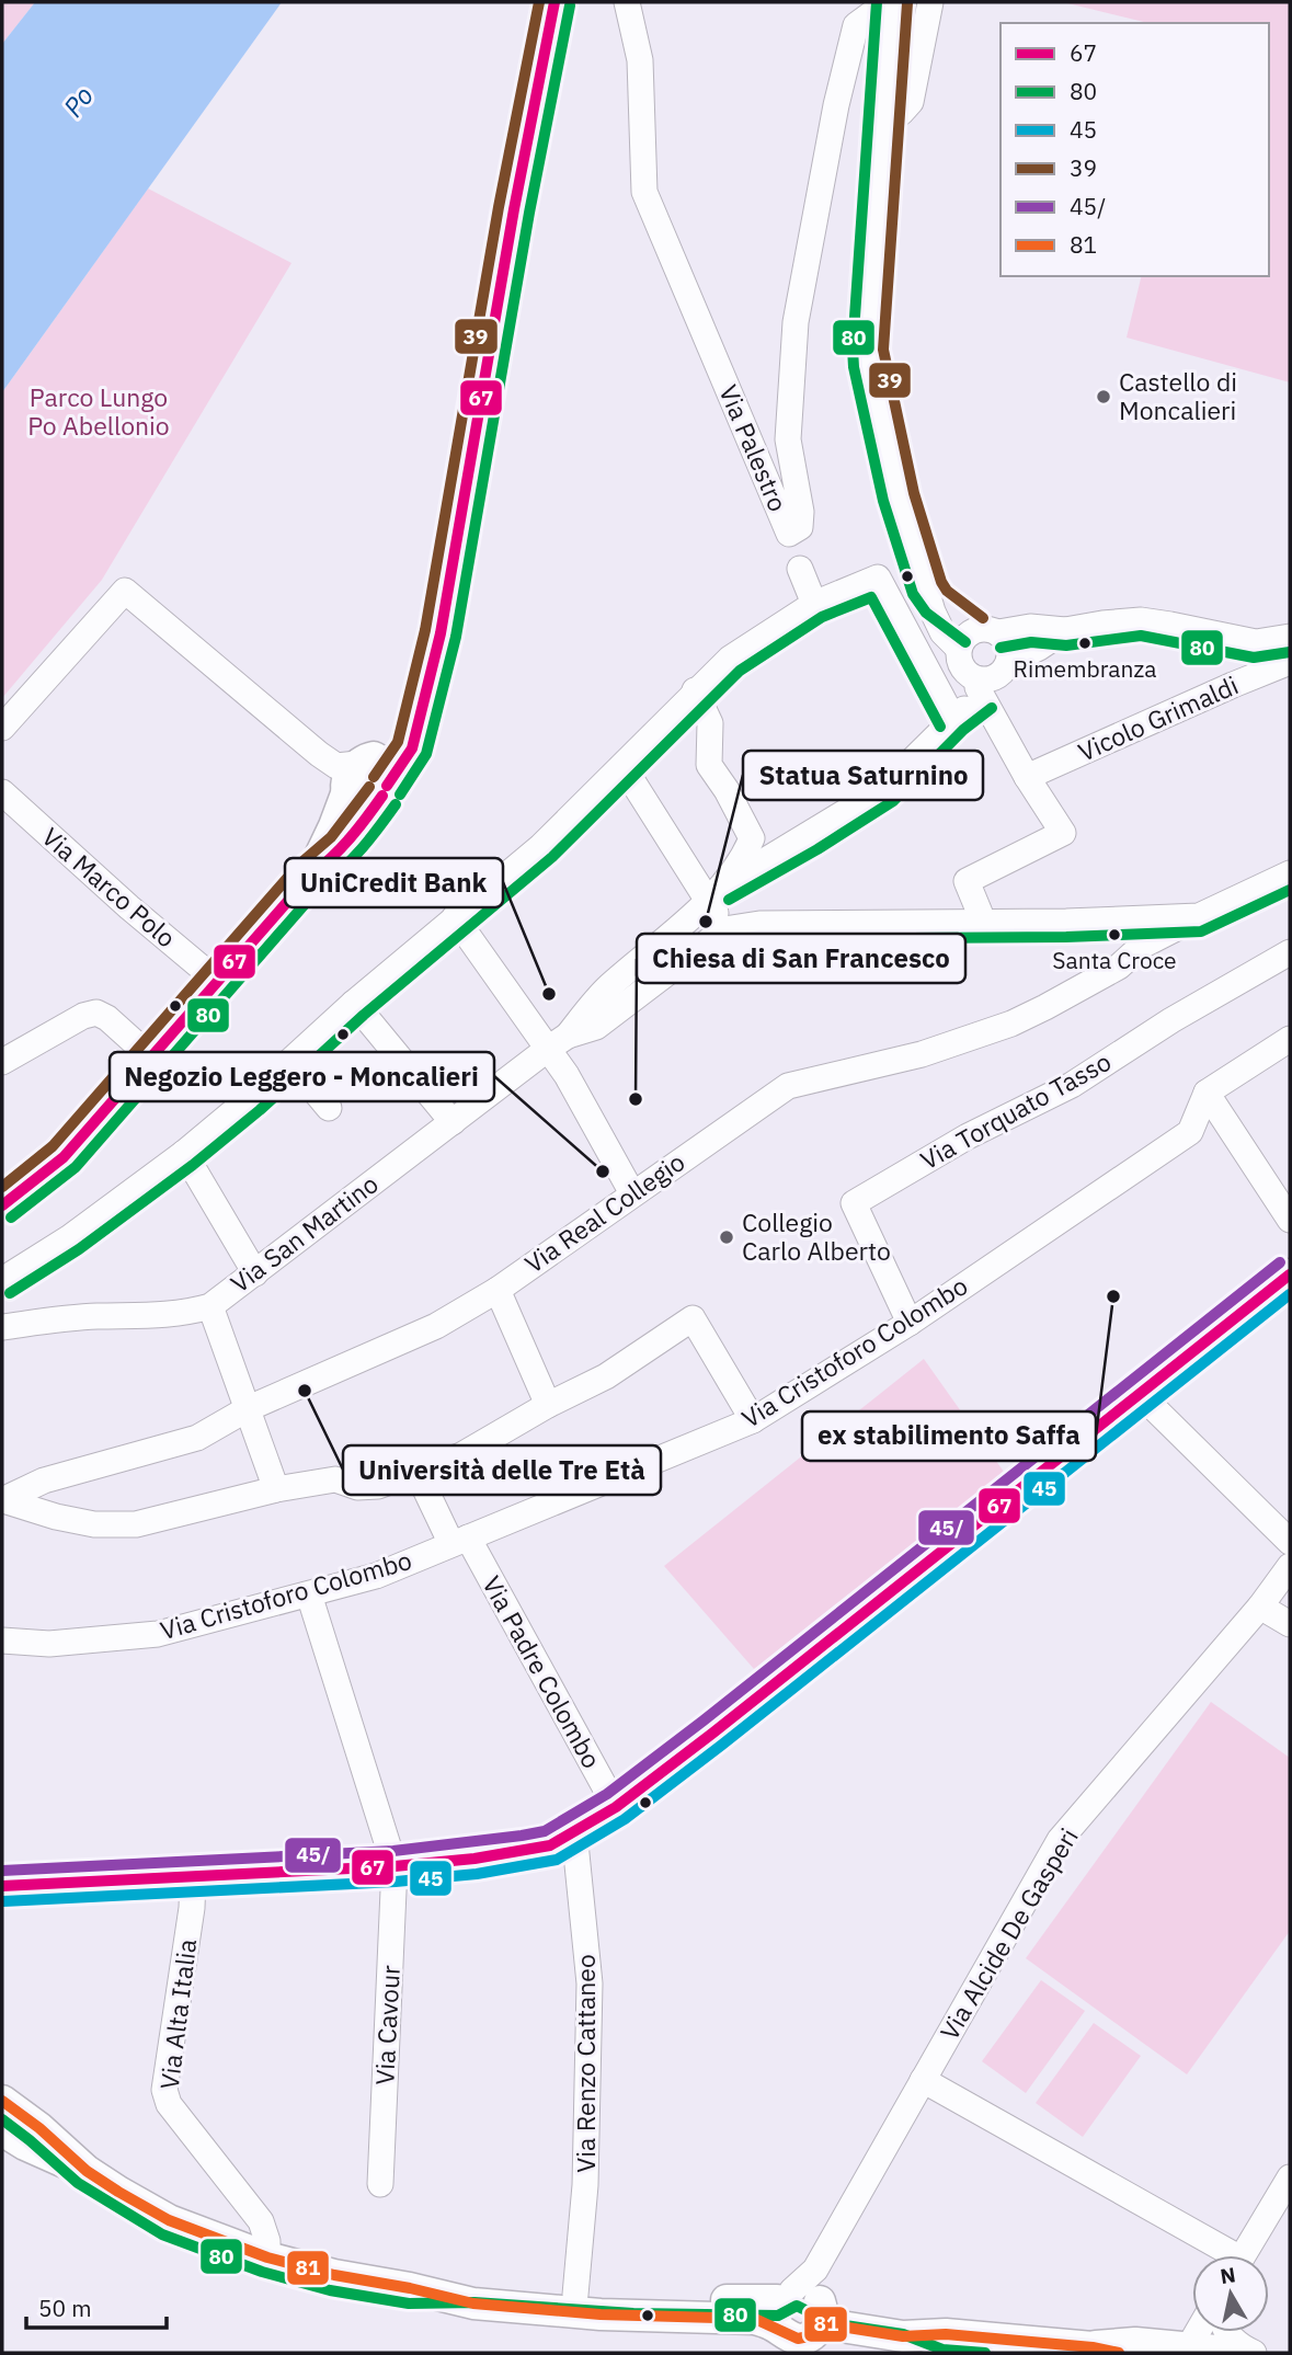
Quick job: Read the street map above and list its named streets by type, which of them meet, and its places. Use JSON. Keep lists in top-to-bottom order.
{
  "streets": {
    "street": [
      "Via Palestro",
      "Vicolo Grimaldi",
      "Via Marco Polo",
      "Via Torquato Tasso",
      "Via Real Collegio",
      "Via San Martino",
      "Via Cristoforo Colombo",
      "Via Padre Colombo",
      "Via Alcide De Gasperi",
      "Via Alta Italia",
      "Via Cavour",
      "Via Renzo Cattaneo"
    ]
  },
  "crossings": [
    ["Via Torquato Tasso", "Via Cristoforo Colombo"],
    ["Via Cristoforo Colombo", "Via Padre Colombo"],
    ["Via Cristoforo Colombo", "Via Cavour"]
  ],
  "water": ["Po"],
  "parks": ["Parco Lungo Po Abellonio"],
  "places": [
    "Castello di Moncalieri",
    "Rimembranza",
    "Statua Saturnino",
    "Santa Croce",
    "UniCredit Bank",
    "Chiesa di San Francesco",
    "Negozio Leggero - Moncalieri",
    "Collegio Carlo Alberto",
    "ex stabilimento Saffa",
    "Università delle Tre Età"
  ],
  "lines": [
    "transit line 67",
    "transit line 80",
    "transit line 39",
    "transit line 45/",
    "transit line 45",
    "transit line 81"
  ],
  "legend": [
    "67",
    "80",
    "45",
    "39",
    "45/",
    "81"
  ],
  "scale_bar": "50 m",
  "north": "top"
}
